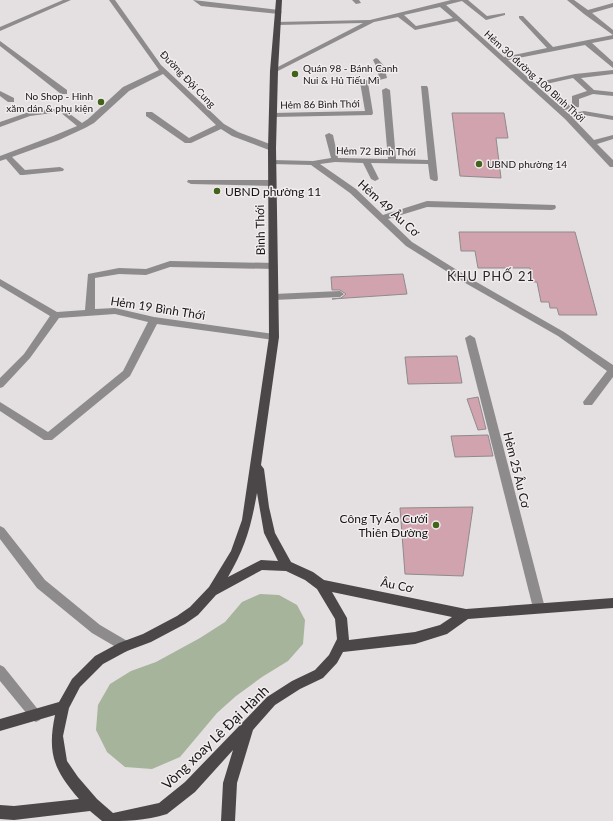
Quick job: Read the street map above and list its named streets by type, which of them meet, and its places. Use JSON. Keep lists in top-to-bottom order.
{
  "streets": {
    "main road": ["Bình Thới", "Âu Cơ", "Vòng xoay Lê Đại Hành"],
    "street": [
      "Hẻm 30 đường 100 Bình Thới",
      "Đường Đội Cung",
      "Hẻm 86 Bình Thới",
      "Hẻm 72 Bình Thới",
      "Hẻm 49 Âu Cơ",
      "Hẻm 19 Bình Thới",
      "Hẻm 25 Âu Cơ"
    ]
  },
  "crossings": [
    ["Đường Đội Cung", "Bình Thới"],
    ["Hẻm 86 Bình Thới", "Bình Thới"],
    ["Hẻm 72 Bình Thới", "Hẻm 49 Âu Cơ"],
    ["Hẻm 72 Bình Thới", "Bình Thới"],
    ["Bình Thới", "Hẻm 19 Bình Thới"],
    ["Bình Thới", "Vòng xoay Lê Đại Hành"],
    ["Hẻm 25 Âu Cơ", "Âu Cơ"],
    ["Âu Cơ", "Vòng xoay Lê Đại Hành"]
  ],
  "districts": ["KHU PHỐ 21"],
  "places": [
    "Quán 98 - Bánh Canh Nui & Hủ Tiếu Mì",
    "No Shop - Hình xăm dán & phụ kiện",
    "UBND phường 14",
    "UBND phường 11",
    "Công Ty Áo Cưới Thiên Đường"
  ]
}
